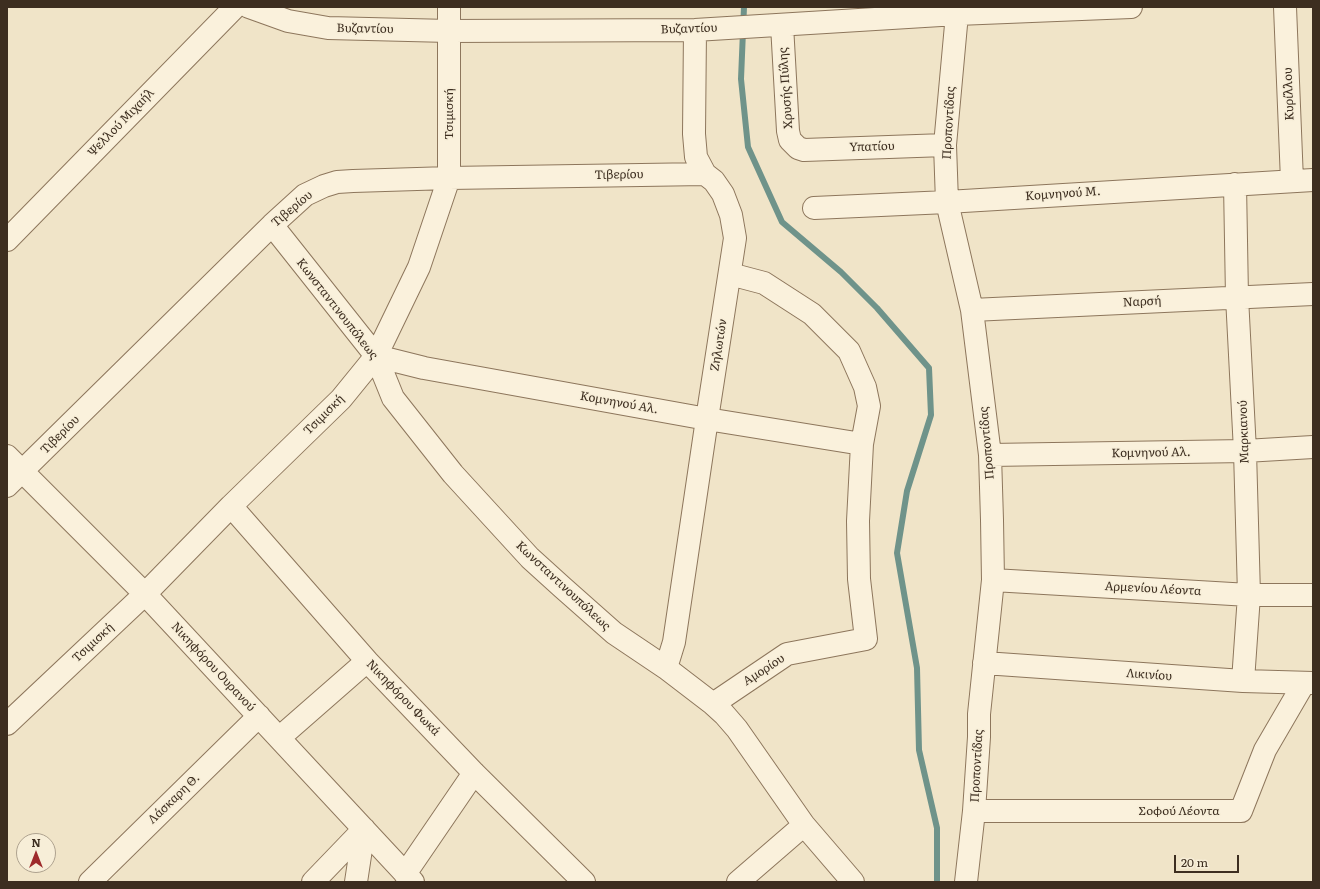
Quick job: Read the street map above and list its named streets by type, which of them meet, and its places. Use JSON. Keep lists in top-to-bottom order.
{
  "streets": {
    "street": [
      "Βυζαντίου",
      "Χρυσής Πύλης",
      "Κυρίλλου",
      "Τσιμισκή",
      "Ψελλού Μιχαήλ",
      "Προποντίδας",
      "Υπατίου",
      "Τιβερίου",
      "Κομνηνού Μ.",
      "Ναρσή",
      "Κωνσταντινουπόλεως",
      "Ζηλωτών",
      "Κομνηνού Αλ.",
      "Μαρκιανού",
      "Αρμενίου Λέοντα",
      "Νικηφόρου Ουρανού",
      "Αμορίου",
      "Λικινίου",
      "Νικηφόρου Φωκά",
      "Λάσκαρη Θ.",
      "Σοφού Λέοντα"
    ]
  },
  "crossings": [
    ["Βυζαντίου", "Χρυσής Πύλης"],
    ["Βυζαντίου", "Τσιμισκή"],
    ["Βυζαντίου", "Προποντίδας"],
    ["Βυζαντίου", "Ζηλωτών"],
    ["Χρυσής Πύλης", "Υπατίου"],
    ["Κυρίλλου", "Κομνηνού Μ."],
    ["Τσιμισκή", "Τιβερίου"],
    ["Τσιμισκή", "Κωνσταντινουπόλεως"],
    ["Τσιμισκή", "Κομνηνού Αλ."],
    ["Τσιμισκή", "Νικηφόρου Ουρανού"],
    ["Τσιμισκή", "Νικηφόρου Φωκά"],
    ["Προποντίδας", "Υπατίου"],
    ["Προποντίδας", "Κομνηνού Μ."],
    ["Προποντίδας", "Ναρσή"],
    ["Προποντίδας", "Κομνηνού Αλ."],
    ["Προποντίδας", "Αρμενίου Λέοντα"],
    ["Προποντίδας", "Λικινίου"],
    ["Προποντίδας", "Σοφού Λέοντα"],
    ["Τιβερίου", "Κωνσταντινουπόλεως"],
    ["Τιβερίου", "Ζηλωτών"],
    ["Τιβερίου", "Νικηφόρου Ουρανού"],
    ["Κομνηνού Μ.", "Μαρκιανού"],
    ["Ναρσή", "Μαρκιανού"],
    ["Κωνσταντινουπόλεως", "Ζηλωτών"],
    ["Κωνσταντινουπόλεως", "Κομνηνού Αλ."],
    ["Κωνσταντινουπόλεως", "Αμορίου"],
    ["Ζηλωτών", "Κομνηνού Αλ."],
    ["Κομνηνού Αλ.", "Μαρκιανού"],
    ["Κομνηνού Αλ.", "Αμορίου"],
    ["Μαρκιανού", "Αρμενίου Λέοντα"],
    ["Μαρκιανού", "Λικινίου"],
    ["Νικηφόρου Ουρανού", "Λάσκαρη Θ."],
    ["Λικινίου", "Σοφού Λέοντα"]
  ],
  "scale_bar": "20 m",
  "north": "top"
}
